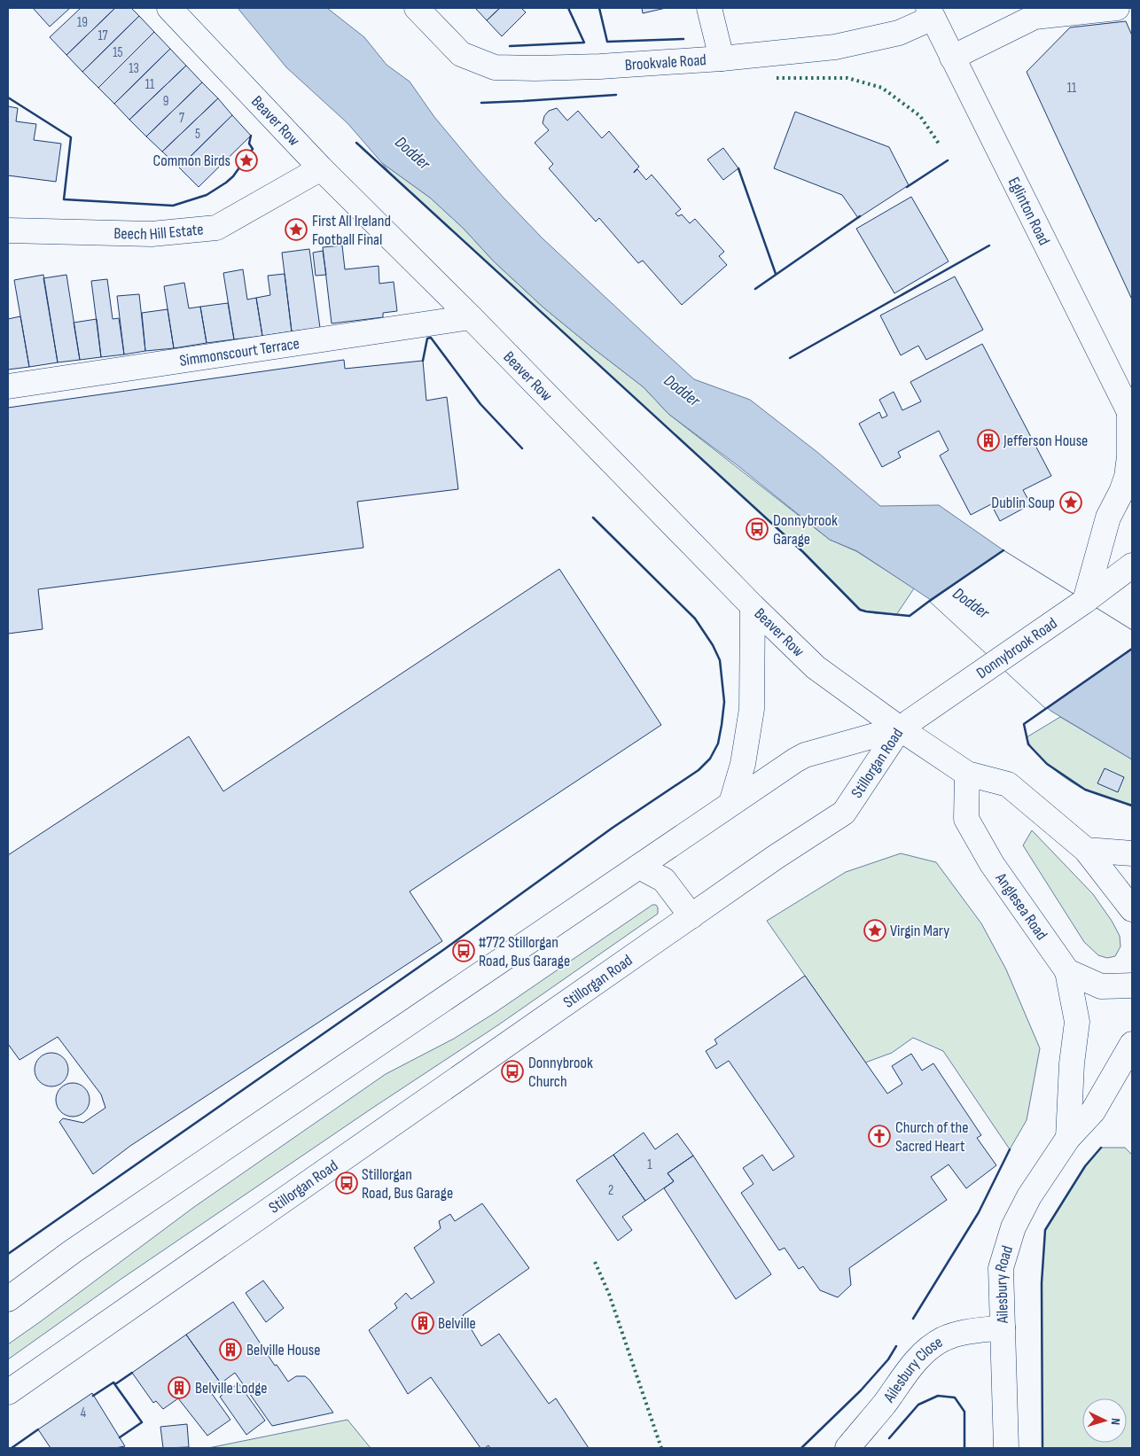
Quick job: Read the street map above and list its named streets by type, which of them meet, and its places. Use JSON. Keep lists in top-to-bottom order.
{
  "streets": {
    "main road": [
      "Brookvale Road",
      "Beaver Row",
      "Eglinton Road",
      "Beech Hill Estate",
      "Simmonscourt Terrace",
      "Donnybrook Road",
      "Stillorgan Road",
      "Anglesea Road",
      "Ailesbury Road",
      "Ailesbury Close"
    ]
  },
  "crossings": [
    ["Brookvale Road", "Eglinton Road"],
    ["Beaver Row", "Beech Hill Estate"],
    ["Beaver Row", "Simmonscourt Terrace"],
    ["Beaver Row", "Donnybrook Road"],
    ["Beaver Row", "Stillorgan Road"],
    ["Donnybrook Road", "Stillorgan Road"],
    ["Ailesbury Road", "Ailesbury Close"]
  ],
  "water": ["Dodder"],
  "places": {
    "place": [
      "Common Birds",
      "First All Ireland Football Final",
      "Dublin Soup",
      "Virgin Mary"
    ],
    "building": [
      "Jefferson House",
      "Belville",
      "Belville House",
      "Belville Lodge"
    ],
    "bus stop": [
      "Donnybrook Garage",
      "#772 Stillorgan Road, Bus Garage",
      "Donnybrook Church",
      "Stillorgan Road, Bus Garage"
    ],
    "church": ["Church of the Sacred Heart"]
  },
  "house_numbers": [
    "19",
    "17",
    "15",
    "13",
    "11",
    "11",
    "9",
    "7",
    "5",
    "1",
    "2",
    "4"
  ],
  "north": "right"
}
